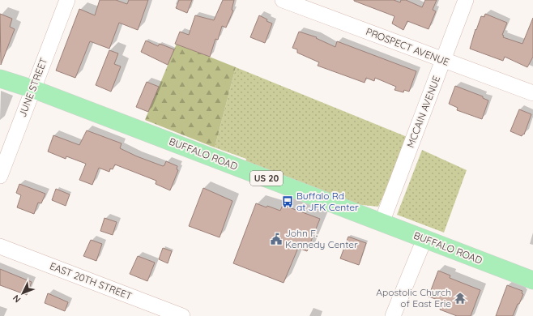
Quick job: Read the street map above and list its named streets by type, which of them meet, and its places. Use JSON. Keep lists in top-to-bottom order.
{
  "streets": {
    "main road": ["BUFFALO ROAD", "US 20"],
    "street": [
      "PROSPECT AVENUE",
      "JUNE STREET",
      "MCCAIN AVENUE",
      "EAST 20TH STREET"
    ]
  },
  "crossings": [
    ["PROSPECT AVENUE", "MCCAIN AVENUE"],
    ["JUNE STREET", "BUFFALO ROAD"],
    ["MCCAIN AVENUE", "BUFFALO ROAD"]
  ],
  "places": {
    "bus stop": ["Buffalo Rd at JFK Center"],
    "public building": ["John F. Kennedy Center"],
    "temple": ["Apostolic Church of East Erie"]
  },
  "north": "bottom left"
}
